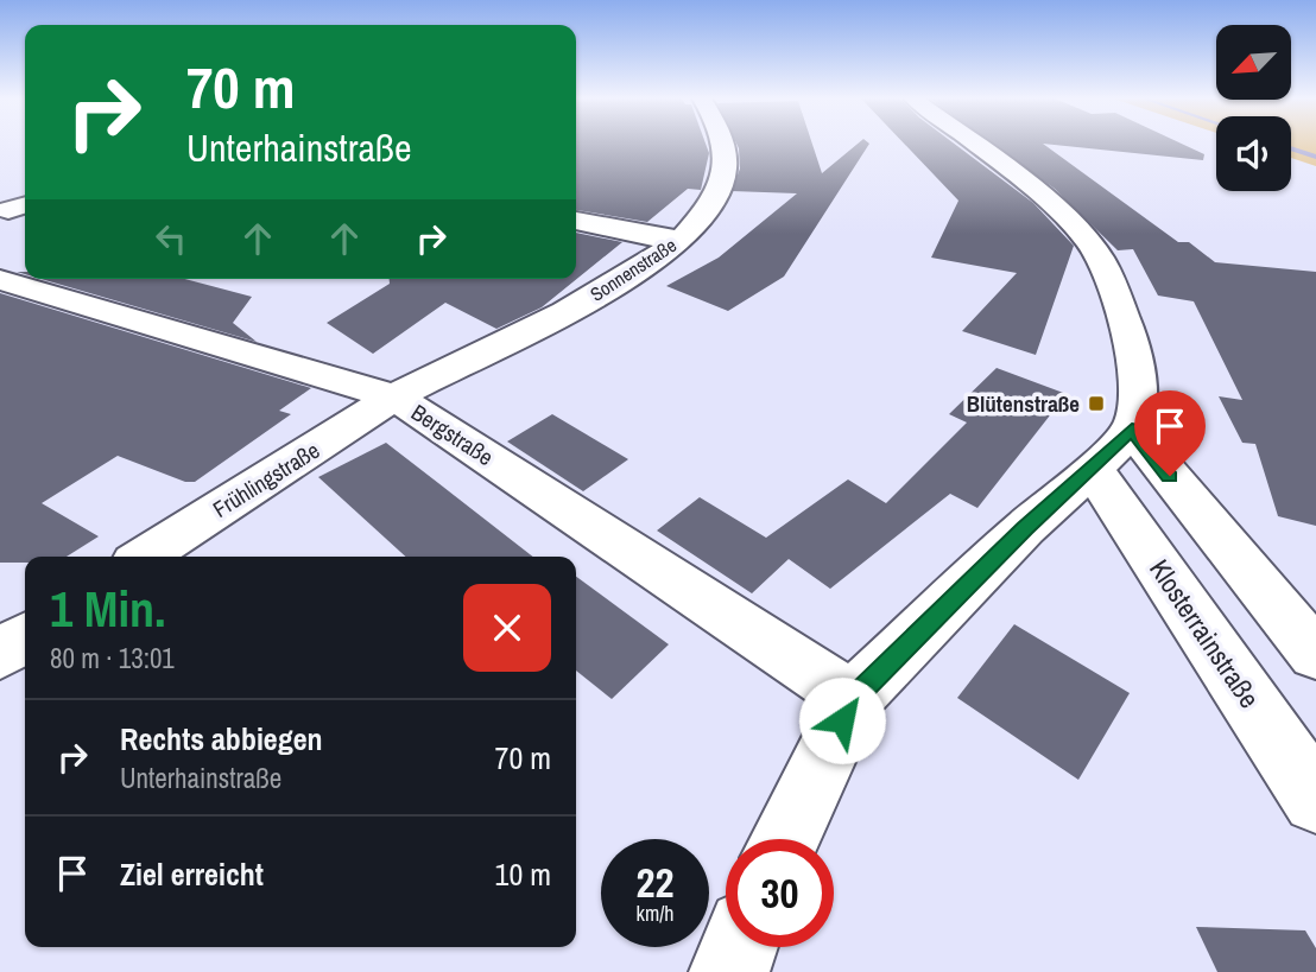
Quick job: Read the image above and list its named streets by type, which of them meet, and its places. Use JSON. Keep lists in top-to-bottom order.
{
  "streets": {
    "street": [
      "Sonnenstraße",
      "Bergstraße",
      "Frühlingstraße",
      "Klosterrainstraße"
    ]
  },
  "crossings": [
    ["Sonnenstraße", "Bergstraße"],
    ["Sonnenstraße", "Frühlingstraße"],
    ["Bergstraße", "Frühlingstraße"]
  ],
  "places": {
    "transit": ["Blütenstraße"]
  },
  "north": "bottom left",
  "page": {
    "turn": ["70 m", "Unterhainstraße"],
    "heading": ["1 Min.", "80 m · 13:01"],
    "list": [
      {
        "name": "Rechts abbiegen",
        "note": "Unterhainstraße",
        "value": "70 m"
      },
      {
        "name": "Ziel erreicht",
        "value": "10 m"
      }
    ],
    "speed": "22 km/h",
    "limit": "30"
  }
}
